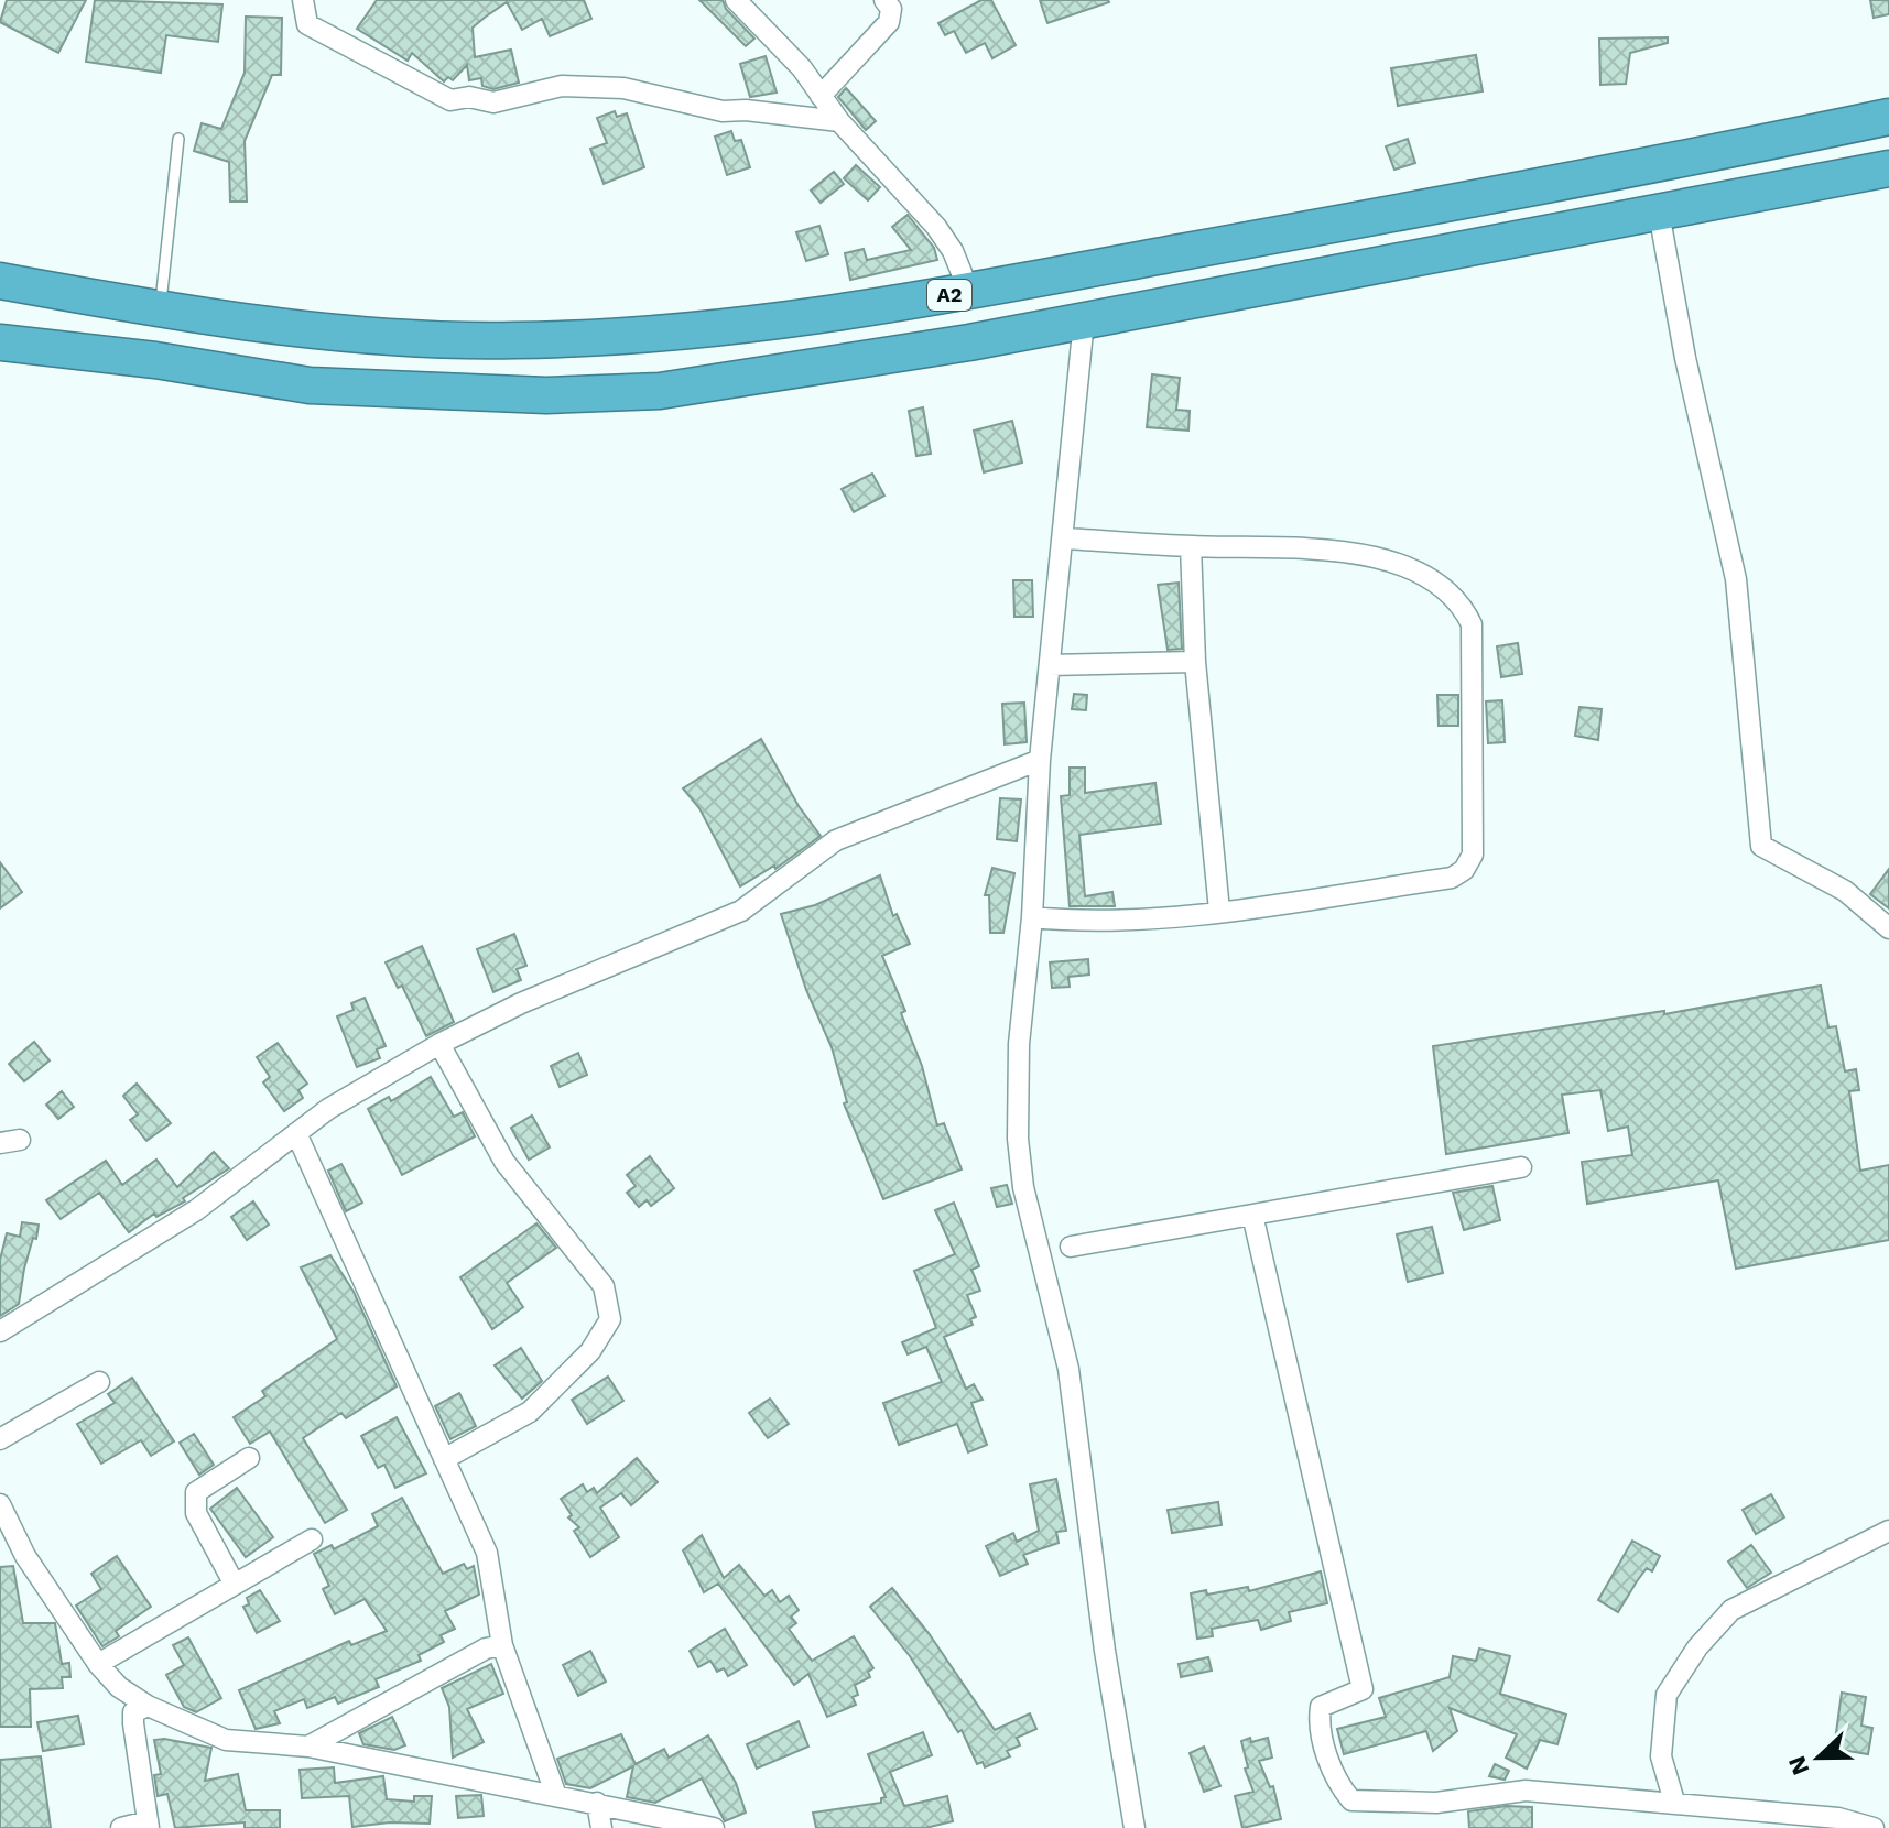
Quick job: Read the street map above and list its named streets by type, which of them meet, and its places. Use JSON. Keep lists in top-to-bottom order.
{
  "streets": {
    "highway": ["A2"]
  },
  "north": "left"
}
